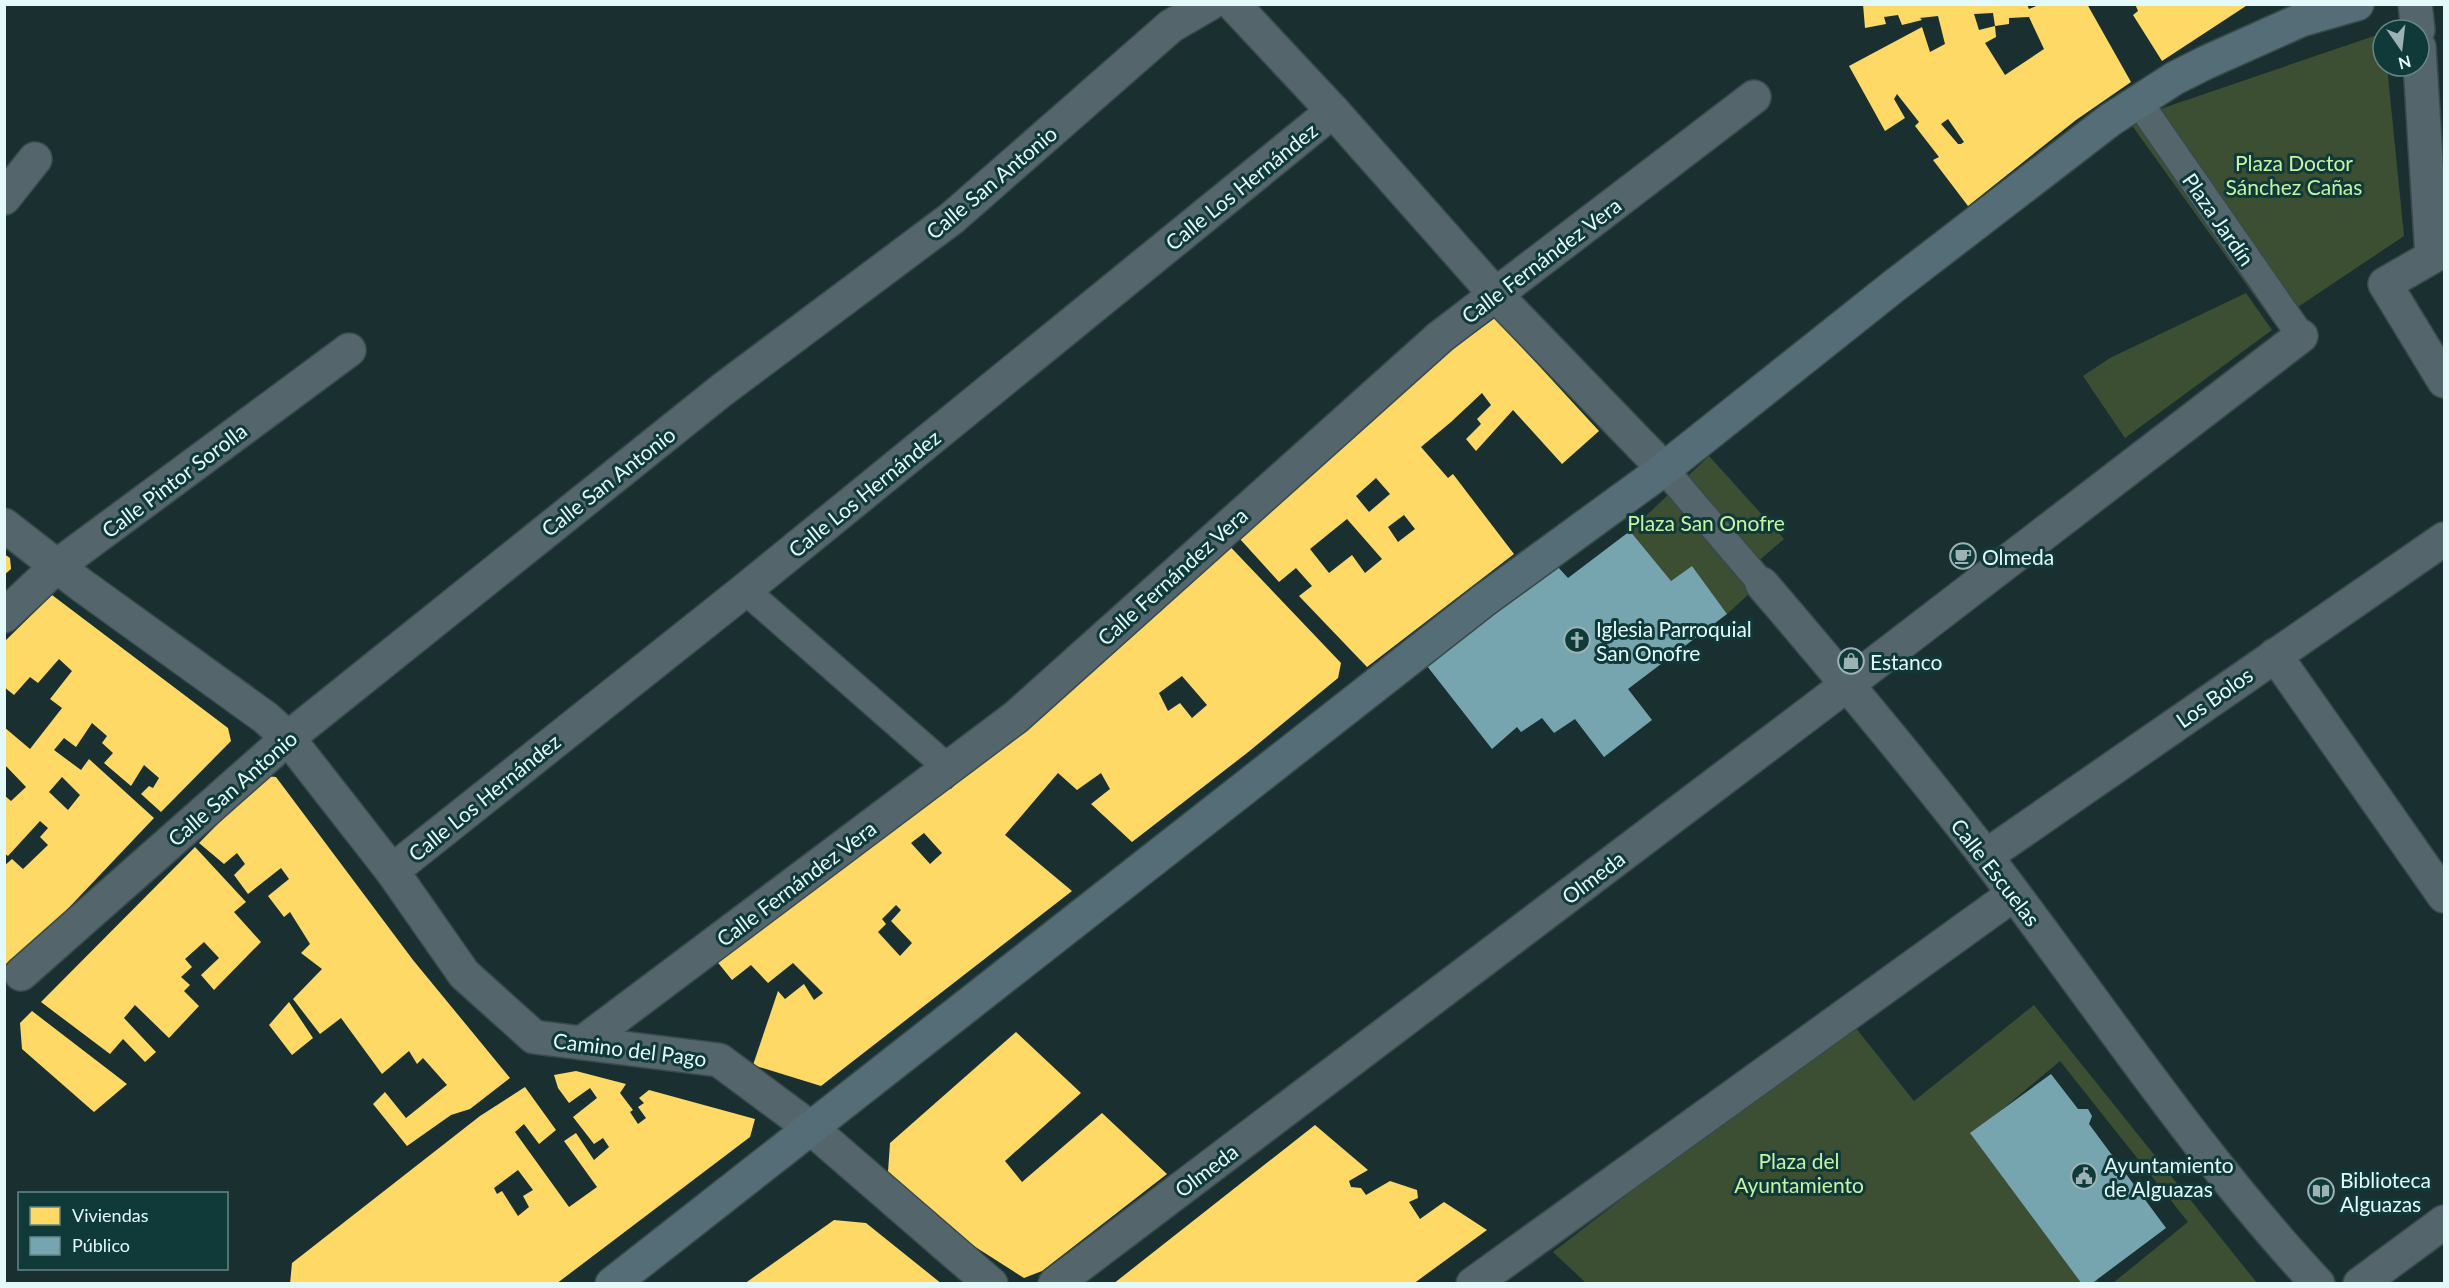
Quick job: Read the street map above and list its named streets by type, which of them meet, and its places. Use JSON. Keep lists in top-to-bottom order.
{
  "streets": {
    "street": [
      "Calle San Antonio",
      "Calle Los Hernández",
      "Plaza Jardín",
      "Calle Fernández Vera",
      "Calle Pintor Sorolla",
      "Los Bolos",
      "Calle Escuelas",
      "Olmeda",
      "Camino del Pago"
    ]
  },
  "crossings": [
    ["Calle San Antonio", "Camino del Pago"],
    ["Calle Los Hernández", "Camino del Pago"],
    ["Plaza Jardín", "Olmeda"],
    ["Calle Fernández Vera", "Camino del Pago"],
    ["Calle Pintor Sorolla", "Camino del Pago"],
    ["Los Bolos", "Calle Escuelas"],
    ["Calle Escuelas", "Olmeda"]
  ],
  "parks": ["Plaza Doctor Sánchez Cañas", "Plaza San Onofre", "Plaza del Ayuntamiento"],
  "places": {
    "cafe": ["Olmeda"],
    "church": ["Iglesia Parroquial San Onofre"],
    "shop": ["Estanco"],
    "public building": ["Ayuntamiento de Alguazas"],
    "library": ["Biblioteca Alguazas"]
  },
  "legend": ["Viviendas", "Público"],
  "north": "bottom"
}
